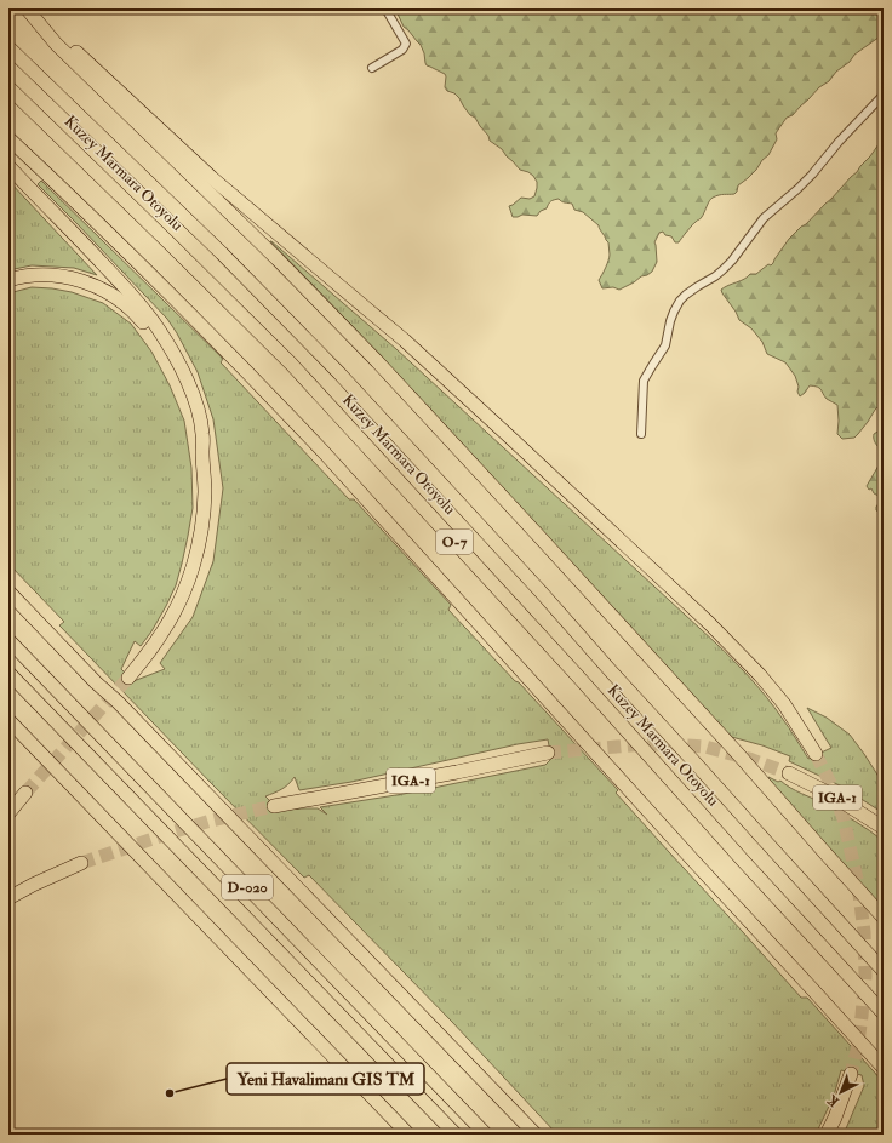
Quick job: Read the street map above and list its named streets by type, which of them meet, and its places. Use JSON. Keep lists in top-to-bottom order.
{
  "streets": {
    "highway": [
      "Kuzey Marmara Otoyolu",
      "O-7",
      "IGA-1",
      "D-020"
    ]
  },
  "places": ["Yeni Havalimanı GIS TM"],
  "north": "bottom left"
}
